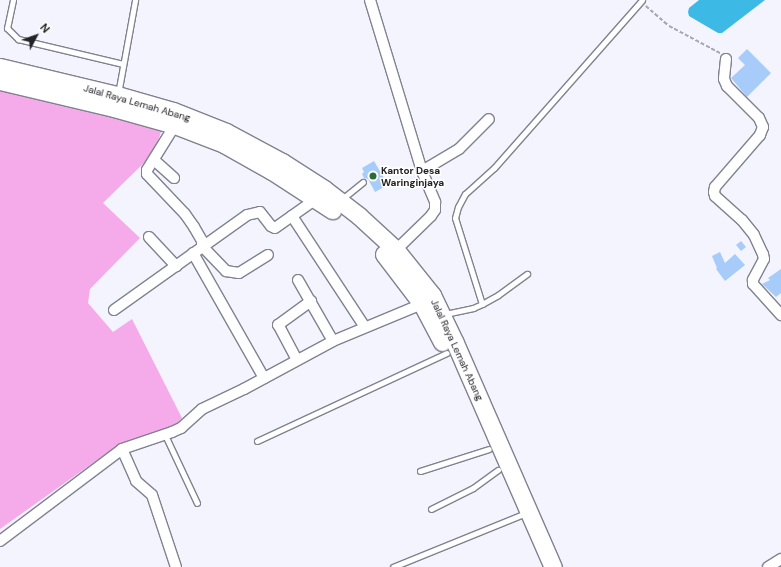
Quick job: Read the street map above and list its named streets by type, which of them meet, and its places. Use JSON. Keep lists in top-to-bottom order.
{
  "streets": {
    "highway": ["Jalal Raya Lemah Abang"]
  },
  "places": ["Kantor Desa Waringinjaya"],
  "north": "top right"
}
